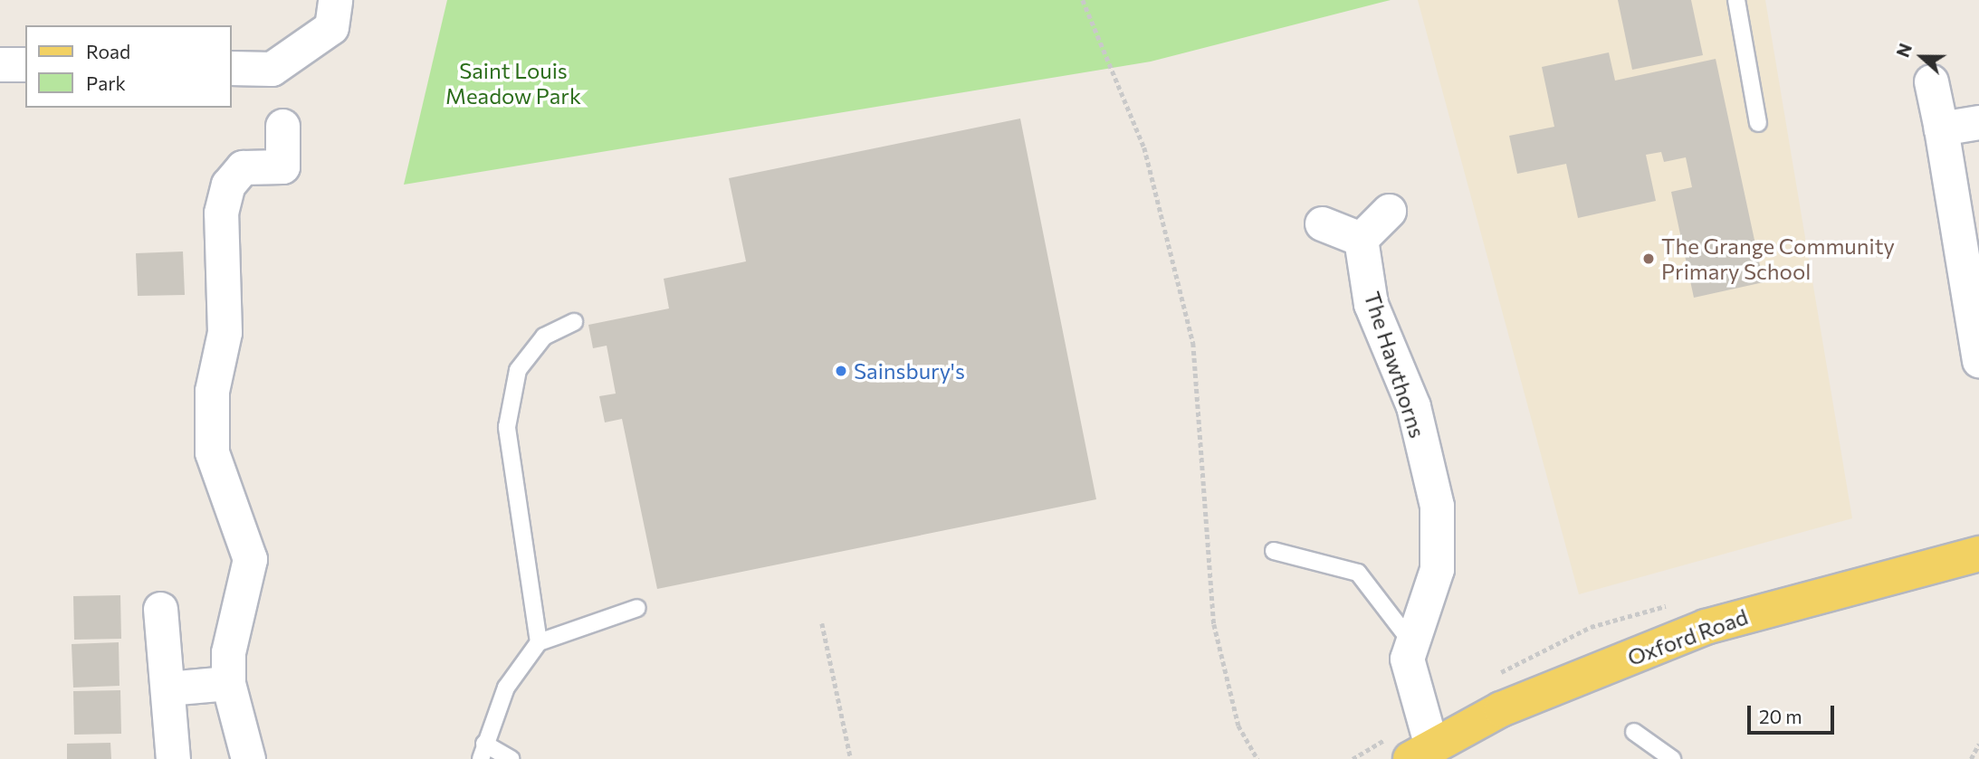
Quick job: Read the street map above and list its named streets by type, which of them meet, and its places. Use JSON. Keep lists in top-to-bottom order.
{
  "streets": {
    "main road": ["Oxford Road"],
    "street": ["The Hawthorns"]
  },
  "crossings": [
    ["The Hawthorns", "Oxford Road"]
  ],
  "parks": ["Saint Louis Meadow Park"],
  "places": ["The Grange Community Primary School", "Sainsbury's"],
  "legend": ["Road", "Park"],
  "scale_bar": "20 m",
  "north": "left"
}
